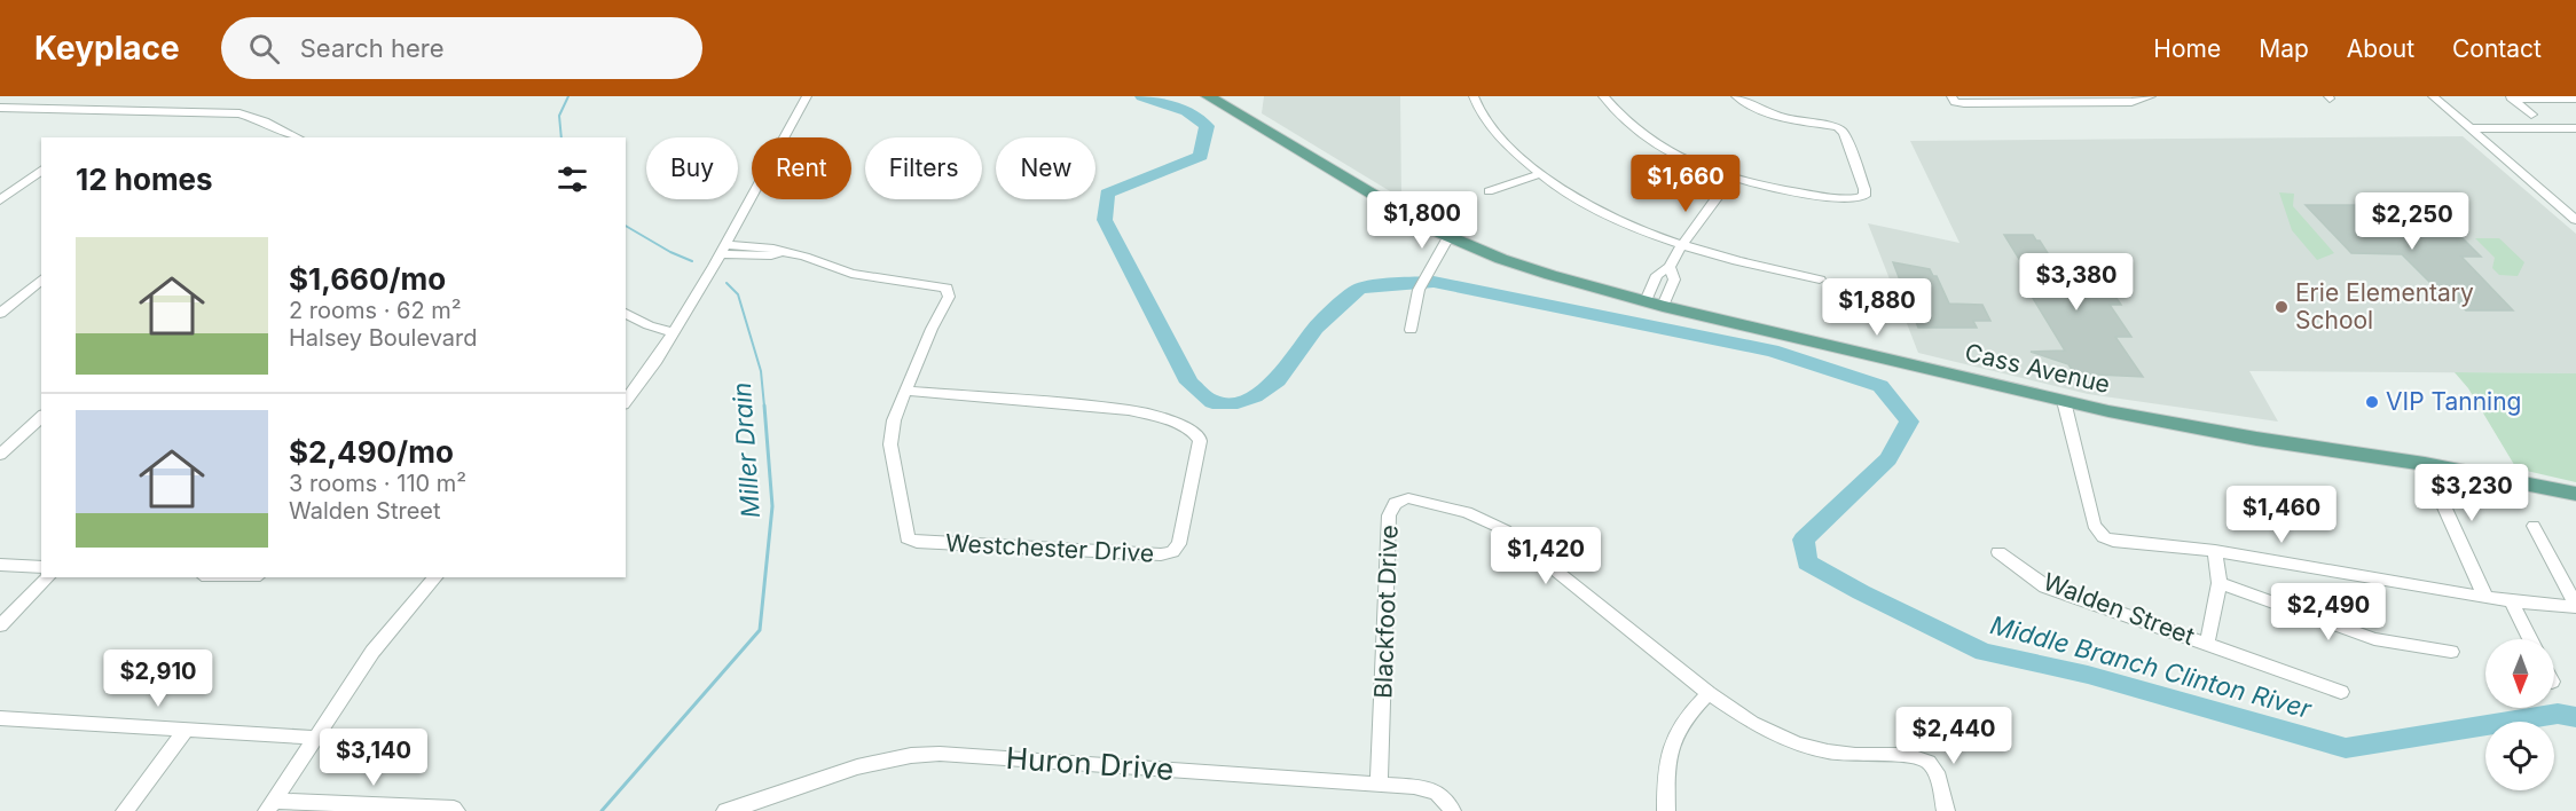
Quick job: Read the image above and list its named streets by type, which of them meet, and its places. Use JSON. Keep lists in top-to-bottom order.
{
  "streets": {
    "main road": ["Cass Avenue"],
    "street": [
      "Westchester Drive",
      "Walden Street",
      "Blackfoot Drive",
      "Huron Drive"
    ]
  },
  "crossings": [
    ["Blackfoot Drive", "Huron Drive"]
  ],
  "water": ["Miller Drain", "Middle Branch Clinton River"],
  "places": ["Erie Elementary School", "VIP Tanning"],
  "north": "bottom",
  "page": {
    "header": "Keyplace",
    "search": "Search here",
    "nav": [
      "Home",
      "Map",
      "About",
      "Contact"
    ],
    "chip": [
      "Buy",
      "Rent",
      "Filters",
      "New"
    ],
    "heading": "12 homes",
    "price": [
      "$1,660",
      "$1,800",
      "$2,250",
      "$3,380",
      "$1,880",
      "$3,230",
      "$1,460",
      "$1,420",
      "$2,490",
      "$2,910",
      "$2,440",
      "$3,140"
    ],
    "list": [
      {
        "name": "$1,660/mo",
        "note": "2 rooms · 62 m² · Halsey Boulevard"
      },
      {
        "name": "$2,490/mo",
        "note": "3 rooms · 110 m² · Walden Street"
      }
    ]
  }
}
